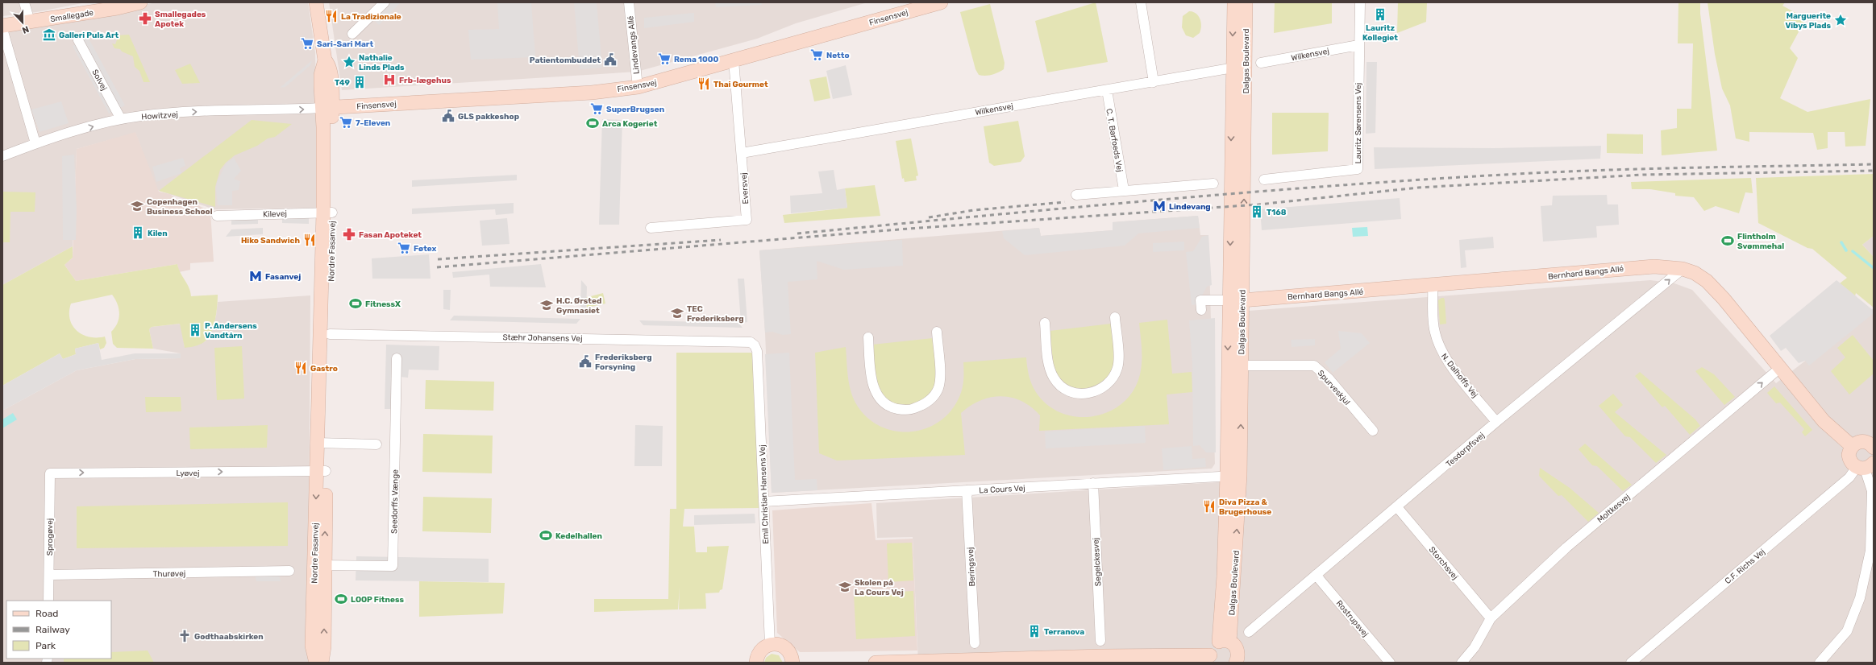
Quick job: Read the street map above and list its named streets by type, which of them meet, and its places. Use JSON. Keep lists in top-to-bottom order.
{
  "streets": {
    "street": [
      "Smallegade",
      "Finsensvej",
      "Lindevangs Allé",
      "Wilkensvej",
      "Dalgas Boulevard",
      "Solvej",
      "Howitzvej",
      "Lauritz Sørensens Vej",
      "C. T. Barfoeds Vej",
      "Eversvej",
      "Kilevej",
      "Nordre Fasanvej",
      "Bernhard Bangs Allé",
      "Stæhr Johansens Vej",
      "N. Dalhoffs Vej",
      "Spurveskjul",
      "Tesdorpfsvej",
      "Lyøvej",
      "La Cours Vej",
      "Emil Christian Hansens Vej",
      "Seedorffs Vænge",
      "Moltkesvej",
      "Sprogøvej",
      "Segelckesvej",
      "Storchsvej",
      "C.F. Richs Vej",
      "Beringsvej",
      "Thurøvej",
      "Rostrupsvej"
    ]
  },
  "crossings": [
    ["Finsensvej", "Lindevangs Allé"],
    ["Finsensvej", "Howitzvej"],
    ["Finsensvej", "Eversvej"],
    ["Finsensvej", "Nordre Fasanvej"],
    ["Wilkensvej", "Dalgas Boulevard"],
    ["Wilkensvej", "Lauritz Sørensens Vej"],
    ["Wilkensvej", "C. T. Barfoeds Vej"],
    ["Wilkensvej", "Eversvej"],
    ["Dalgas Boulevard", "Bernhard Bangs Allé"],
    ["Dalgas Boulevard", "Spurveskjul"],
    ["Dalgas Boulevard", "La Cours Vej"],
    ["Solvej", "Howitzvej"],
    ["Howitzvej", "Nordre Fasanvej"],
    ["Kilevej", "Nordre Fasanvej"],
    ["Nordre Fasanvej", "Stæhr Johansens Vej"],
    ["Nordre Fasanvej", "Lyøvej"],
    ["Nordre Fasanvej", "Seedorffs Vænge"],
    ["Bernhard Bangs Allé", "N. Dalhoffs Vej"],
    ["Bernhard Bangs Allé", "Tesdorpfsvej"],
    ["Bernhard Bangs Allé", "Moltkesvej"],
    ["Stæhr Johansens Vej", "Emil Christian Hansens Vej"],
    ["N. Dalhoffs Vej", "Tesdorpfsvej"],
    ["Tesdorpfsvej", "Storchsvej"],
    ["Tesdorpfsvej", "Rostrupsvej"],
    ["Lyøvej", "Sprogøvej"],
    ["La Cours Vej", "Emil Christian Hansens Vej"],
    ["La Cours Vej", "Segelckesvej"],
    ["La Cours Vej", "Beringsvej"],
    ["Moltkesvej", "Storchsvej"],
    ["Sprogøvej", "Thurøvej"]
  ],
  "one_way": [
    "Howitzvej",
    "Tesdorpfsvej",
    "Lyøvej",
    "Moltkesvej"
  ],
  "places": {
    "building": [
      "Lauritz Kollegiet",
      "T49",
      "T168",
      "Kilen",
      "P. Andersens Vandtårn",
      "Terranova"
    ],
    "restaurant": [
      "La Tradizionale",
      "Thai Gourmet",
      "Hiko Sandwich",
      "Gastro",
      "Diva Pizza & Brugerhouse"
    ],
    "pharmacy": ["Smallegades Apotek", "Fasan Apoteket"],
    "place": ["Marguerite Vibys Plads", "Nathalie Linds Plads"],
    "museum": ["Galleri Puls Art"],
    "supermarket": [
      "Sari-Sari Mart",
      "Netto",
      "Rema 1000",
      "SuperBrugsen",
      "7-Eleven",
      "Føtex"
    ],
    "public building": ["Patientombuddet", "GLS pakkeshop", "Frederiksberg Forsyning"],
    "hospital": ["Frb-lægehus"],
    "sports": [
      "Arca Kogeriet",
      "Flintholm Svømmehal",
      "FitnessX",
      "Kedelhallen",
      "LOOP Fitness"
    ],
    "school or university": [
      "Copenhagen Business School",
      "H.C. Ørsted Gymnasiet",
      "TEC Frederiksberg",
      "Skolen på La Cours Vej"
    ],
    "metro station": ["Lindevang", "Fasanvej"],
    "church": ["Godthaabskirken"]
  },
  "legend": ["Road", "Railway", "Park"],
  "north": "bottom"
}
